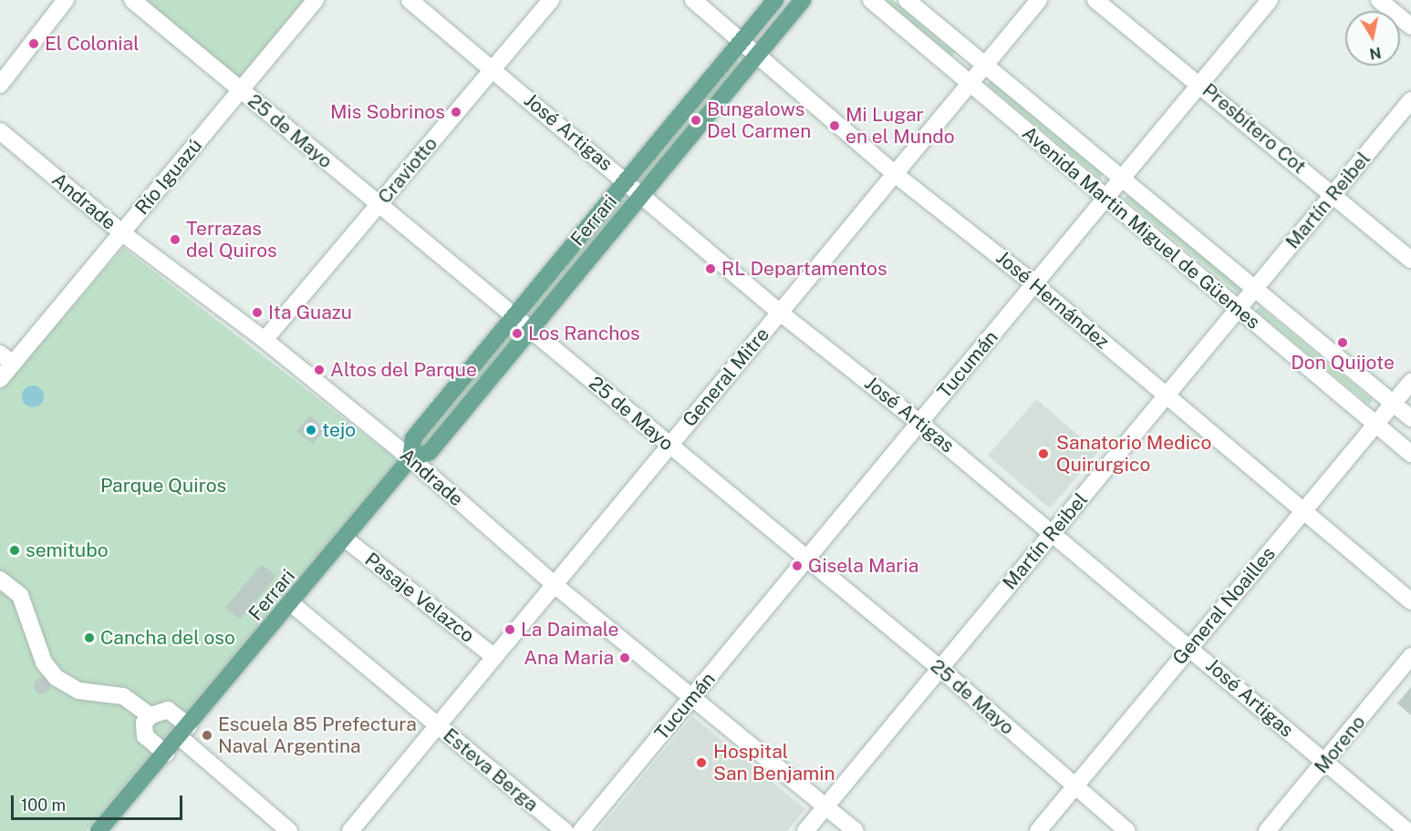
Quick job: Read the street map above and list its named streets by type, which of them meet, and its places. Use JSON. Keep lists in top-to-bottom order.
{
  "streets": {
    "main road": ["Ferrari"],
    "street": [
      "Presbítero Cot",
      "25 de Mayo",
      "José Artigas",
      "Craviotto",
      "Río Iguazú",
      "Martín Reibel",
      "Andrade",
      "Avenida Martin Miguel de Güemes",
      "José Hernández",
      "Tucumán",
      "General Mitre",
      "Pasaje Velazco",
      "General Noailles",
      "Moreno",
      "Esteva Berga"
    ]
  },
  "crossings": [
    ["Presbítero Cot", "Martín Reibel"],
    ["Presbítero Cot", "Tucumán"],
    ["25 de Mayo", "Craviotto"],
    ["25 de Mayo", "Río Iguazú"],
    ["25 de Mayo", "Martín Reibel"],
    ["25 de Mayo", "Ferrari"],
    ["25 de Mayo", "Tucumán"],
    ["25 de Mayo", "General Mitre"],
    ["25 de Mayo", "General Noailles"],
    ["José Artigas", "Craviotto"],
    ["José Artigas", "Martín Reibel"],
    ["José Artigas", "Ferrari"],
    ["José Artigas", "Tucumán"],
    ["José Artigas", "General Mitre"],
    ["José Artigas", "General Noailles"],
    ["José Artigas", "Moreno"],
    ["Craviotto", "Andrade"],
    ["Río Iguazú", "Andrade"],
    ["Martín Reibel", "Andrade"],
    ["Martín Reibel", "Avenida Martin Miguel de Güemes"],
    ["Martín Reibel", "José Hernández"],
    ["Andrade", "Ferrari"],
    ["Andrade", "Tucumán"],
    ["Andrade", "General Mitre"],
    ["Ferrari", "José Hernández"],
    ["Ferrari", "Pasaje Velazco"],
    ["Ferrari", "Esteva Berga"],
    ["Avenida Martin Miguel de Güemes", "Tucumán"],
    ["Avenida Martin Miguel de Güemes", "General Mitre"],
    ["Avenida Martin Miguel de Güemes", "General Noailles"],
    ["José Hernández", "Tucumán"],
    ["José Hernández", "General Mitre"],
    ["José Hernández", "General Noailles"],
    ["General Mitre", "Pasaje Velazco"],
    ["General Mitre", "Esteva Berga"]
  ],
  "parks": ["Parque Quiros"],
  "places": [
    "El Colonial",
    "Mis Sobrinos",
    "Bungalows Del Carmen",
    "Mi Lugar en el Mundo",
    "Terrazas del Quiros",
    "RL Departamentos",
    "Ita Guazu",
    "Los Ranchos",
    "Don Quijote",
    "Altos del Parque",
    "tejo",
    "Sanatorio Medico Quirurgico",
    "semitubo",
    "Gisela Maria",
    "La Daimale",
    "Cancha del oso",
    "Ana Maria",
    "Escuela 85 Prefectura Naval Argentina",
    "Hospital San Benjamin"
  ],
  "scale_bar": "100 m",
  "north": "bottom"
}
